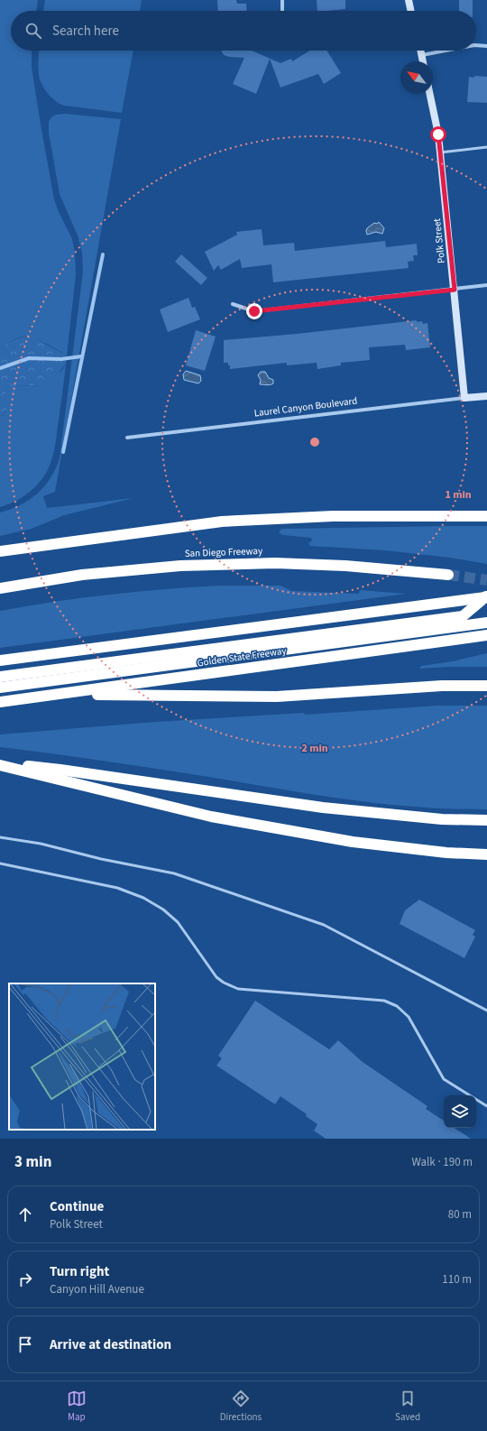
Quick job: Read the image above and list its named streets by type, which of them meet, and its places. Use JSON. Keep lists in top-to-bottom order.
{
  "streets": {
    "highway": ["San Diego Freeway", "Golden State Freeway"],
    "street": ["Polk Street", "Laurel Canyon Boulevard"]
  },
  "crossings": [
    ["Polk Street", "Laurel Canyon Boulevard"]
  ],
  "north": "top left",
  "page": {
    "search": "Search here",
    "heading": ["3 min", "Walk · 190 m"],
    "list": [
      ["Continue", "Polk Street", "80 m"],
      ["Turn right", "Canyon Hill Avenue", "110 m"],
      "Arrive at destination"
    ],
    "nav": ["Map", "Directions", "Saved"]
  },
  "rings": ["1 min", "2 min"]
}
